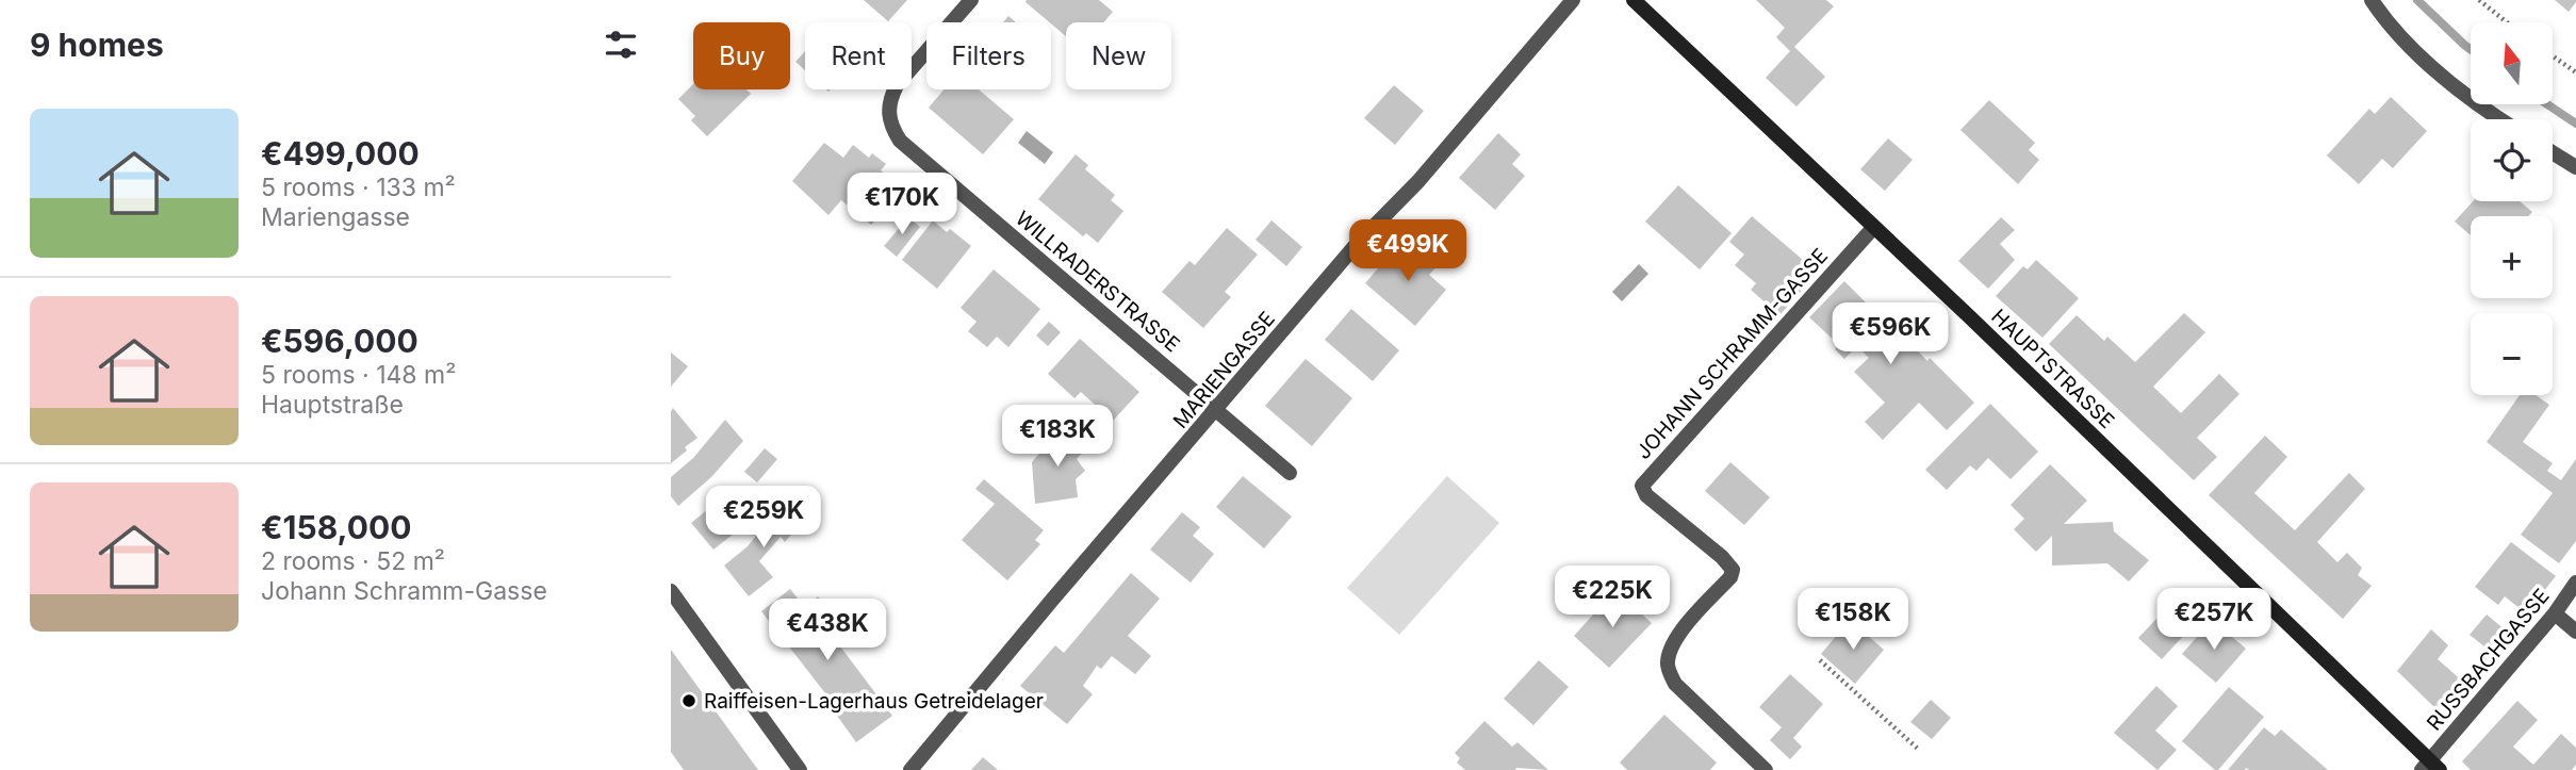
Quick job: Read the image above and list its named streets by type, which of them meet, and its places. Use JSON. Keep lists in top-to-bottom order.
{
  "streets": {
    "main road": ["HAUPTSTRASSE"],
    "street": [
      "WILLRADERSTRASSE",
      "JOHANN SCHRAMM-GASSE",
      "MARIENGASSE",
      "RUSSBACHGASSE"
    ]
  },
  "crossings": [
    ["WILLRADERSTRASSE", "MARIENGASSE"],
    ["JOHANN SCHRAMM-GASSE", "HAUPTSTRASSE"],
    ["HAUPTSTRASSE", "RUSSBACHGASSE"]
  ],
  "places": ["Raiffeisen-Lagerhaus Getreidelager"],
  "north": "top",
  "page": {
    "heading": "9 homes",
    "map_buttons": ["+", "−"],
    "chip": [
      "Buy",
      "Rent",
      "Filters",
      "New"
    ],
    "list": [
      {
        "name": "€499,000",
        "note": "5 rooms · 133 m² · Mariengasse"
      },
      {
        "name": "€596,000",
        "note": "5 rooms · 148 m² · Hauptstraße"
      },
      {
        "name": "€158,000",
        "note": "2 rooms · 52 m² · Johann Schramm-Gasse"
      }
    ],
    "price": [
      "€170K",
      "€499K",
      "€596K",
      "€183K",
      "€259K",
      "€225K",
      "€158K",
      "€257K",
      "€438K"
    ]
  }
}
